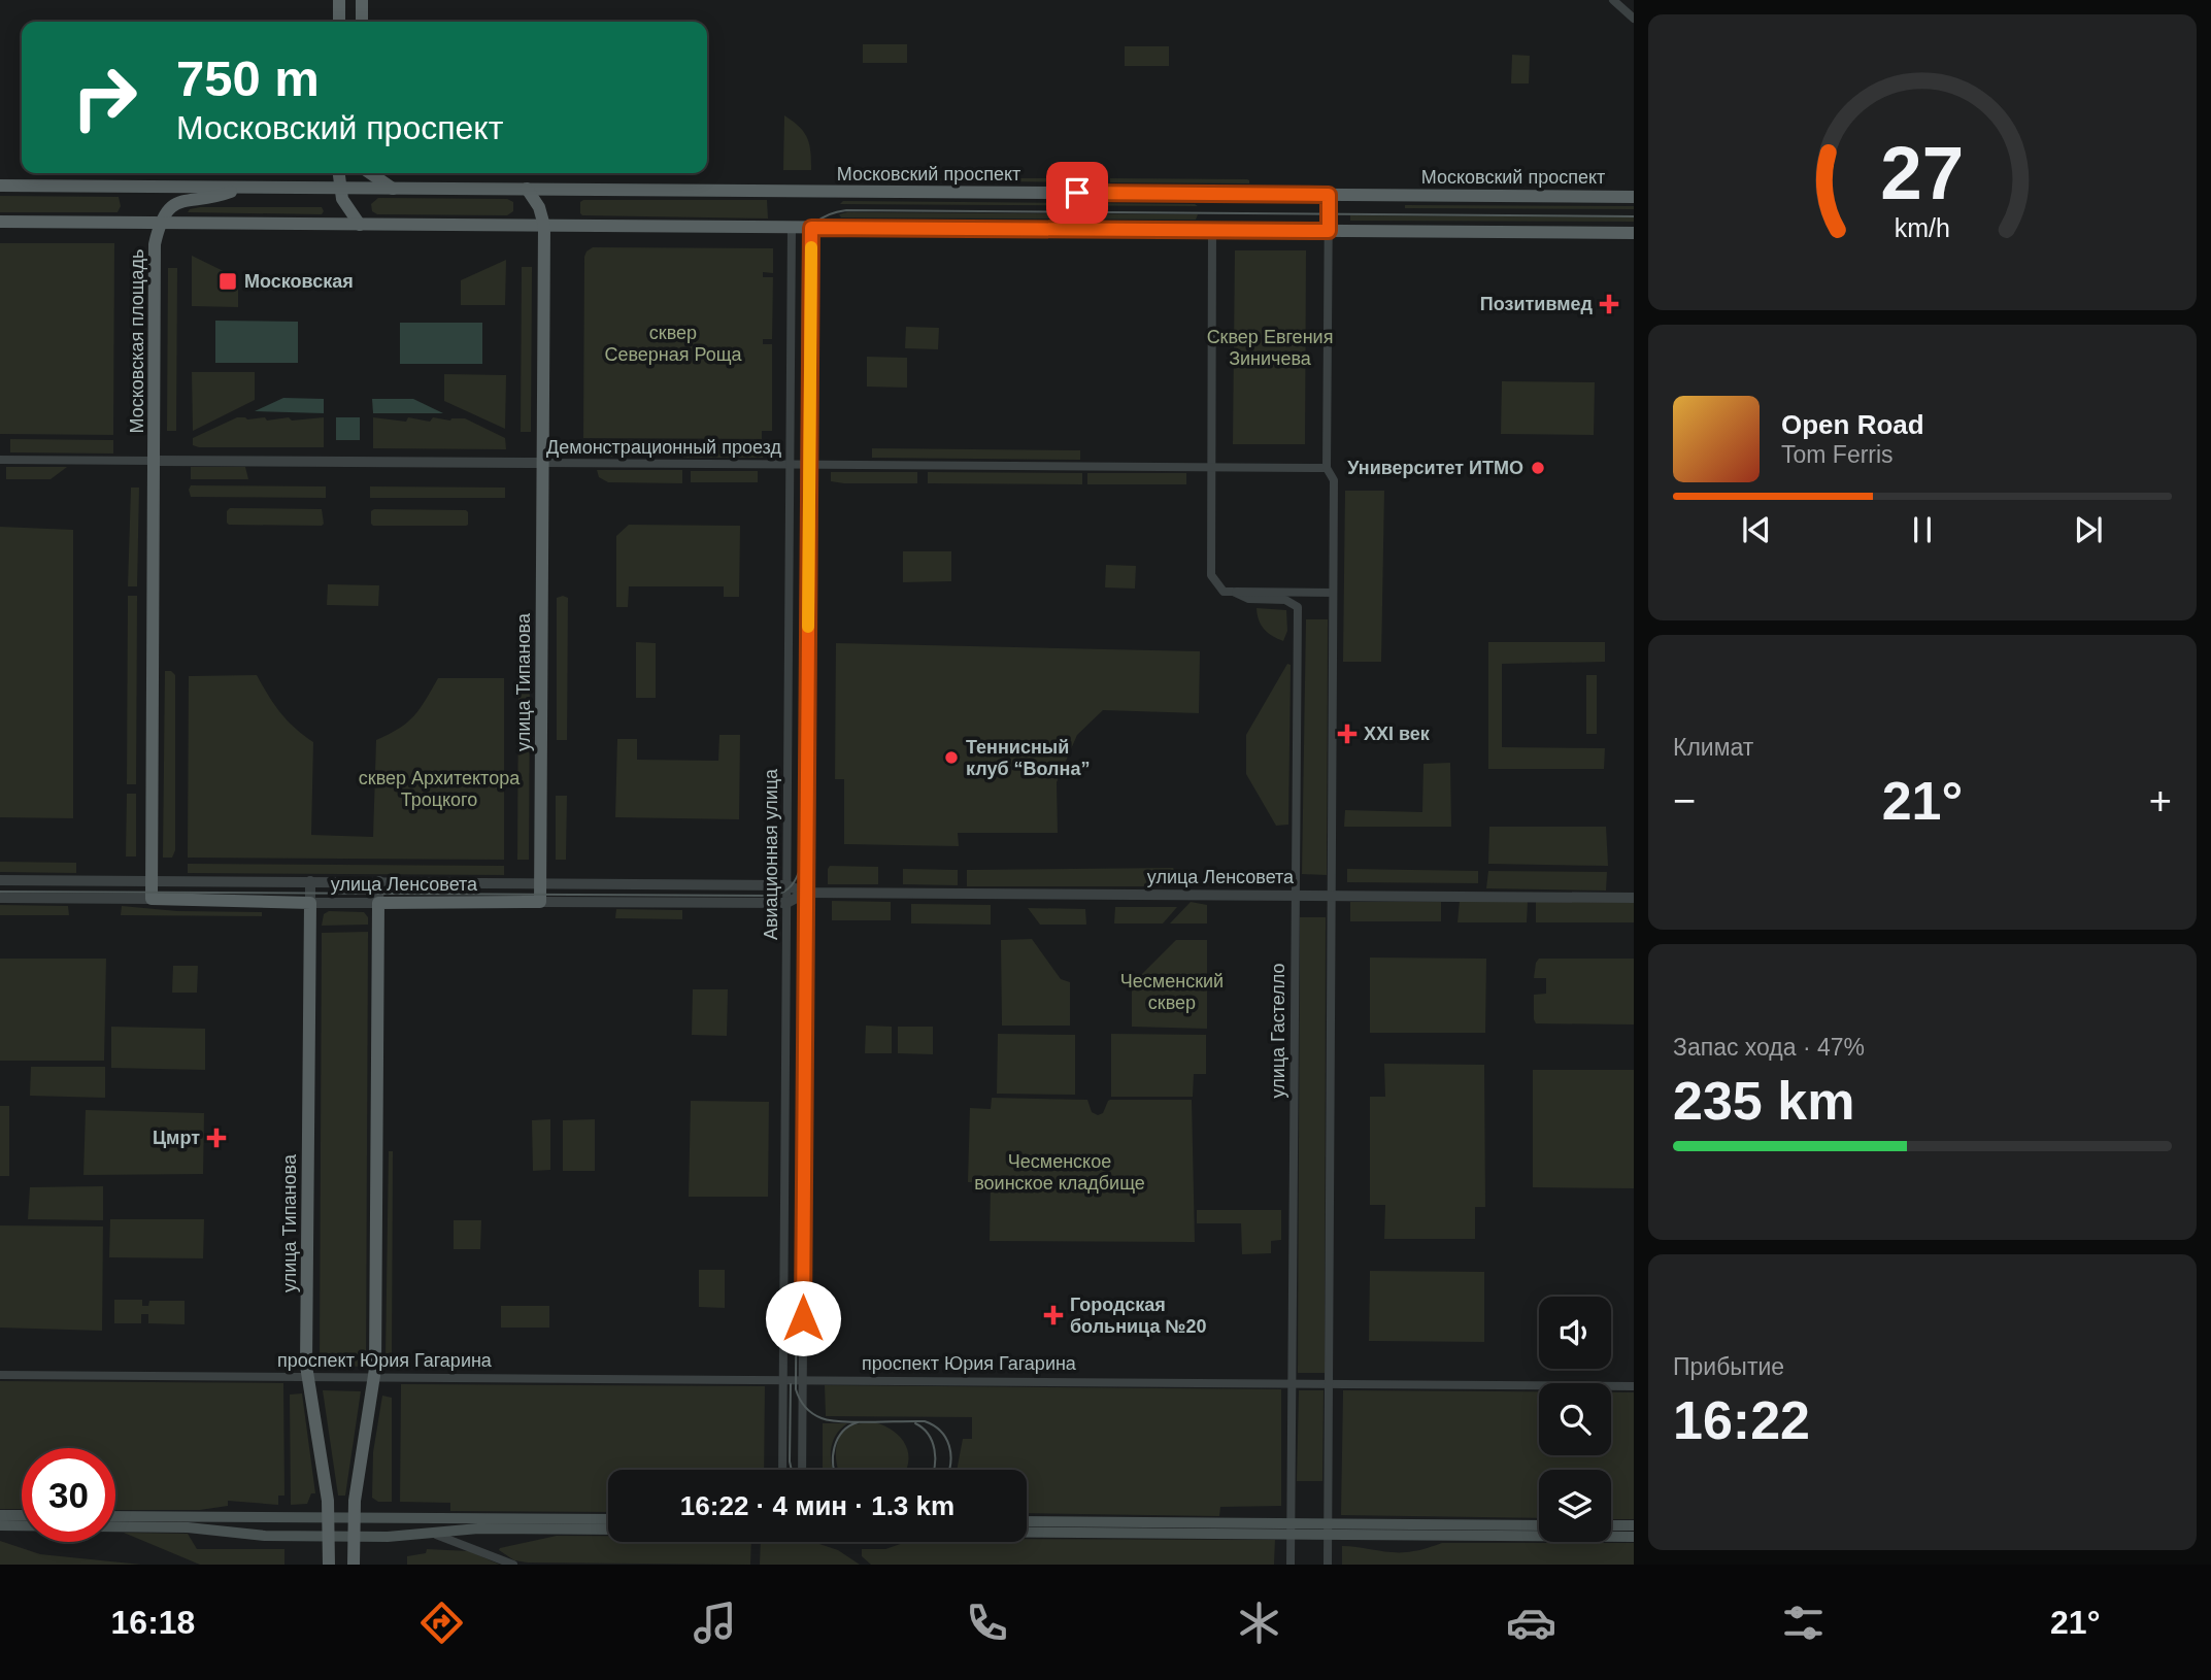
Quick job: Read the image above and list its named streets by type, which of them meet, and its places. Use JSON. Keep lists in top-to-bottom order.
{
  "streets": {
    "main road": [
      "Московский проспект",
      "Московская площадь",
      "улица Типанова",
      "улица Ленсовета"
    ],
    "street": [
      "Демонстрационный проезд",
      "Авиационная улица",
      "улица Гастелло",
      "проспект Юрия Гагарина"
    ]
  },
  "crossings": [
    ["Московский проспект", "Московская площадь"],
    ["Московская площадь", "Демонстрационный проезд"],
    ["Демонстрационный проезд", "улица Типанова"],
    ["Демонстрационный проезд", "Авиационная улица"],
    ["улица Типанова", "улица Ленсовета"],
    ["улица Типанова", "проспект Юрия Гагарина"],
    ["Авиационная улица", "улица Ленсовета"],
    ["Авиационная улица", "проспект Юрия Гагарина"],
    ["улица Ленсовета", "улица Гастелло"],
    ["улица Гастелло", "проспект Юрия Гагарина"]
  ],
  "parks": [
    "сквер Северная Роща",
    "Сквер Евгения Зиничева",
    "сквер Архитектора Троцкого",
    "Чесменский сквер",
    "Чесменское воинское кладбище"
  ],
  "places": {
    "transit": ["Московская"],
    "health": [
      "Позитивмед",
      "XXI век",
      "Цмрт",
      "Городская больница №20"
    ],
    "other": ["Университет ИТМО", "Теннисный клуб “Волна”"]
  },
  "page": {
    "turn": ["750 m", "Московский проспект"],
    "song": ["Open Road", "Tom Ferris"],
    "tile": [
      "Климат",
      ["Запас хода · 47%", "235 km"],
      ["Прибытие", "16:22"]
    ],
    "heat": ["−", "21°", "+"],
    "limit": "30",
    "trip": "16:22 · 4 мин · 1.3 km",
    "tabs": ["16:18", "21°"],
    "gauge": ["27", "km/h"]
  }
}
